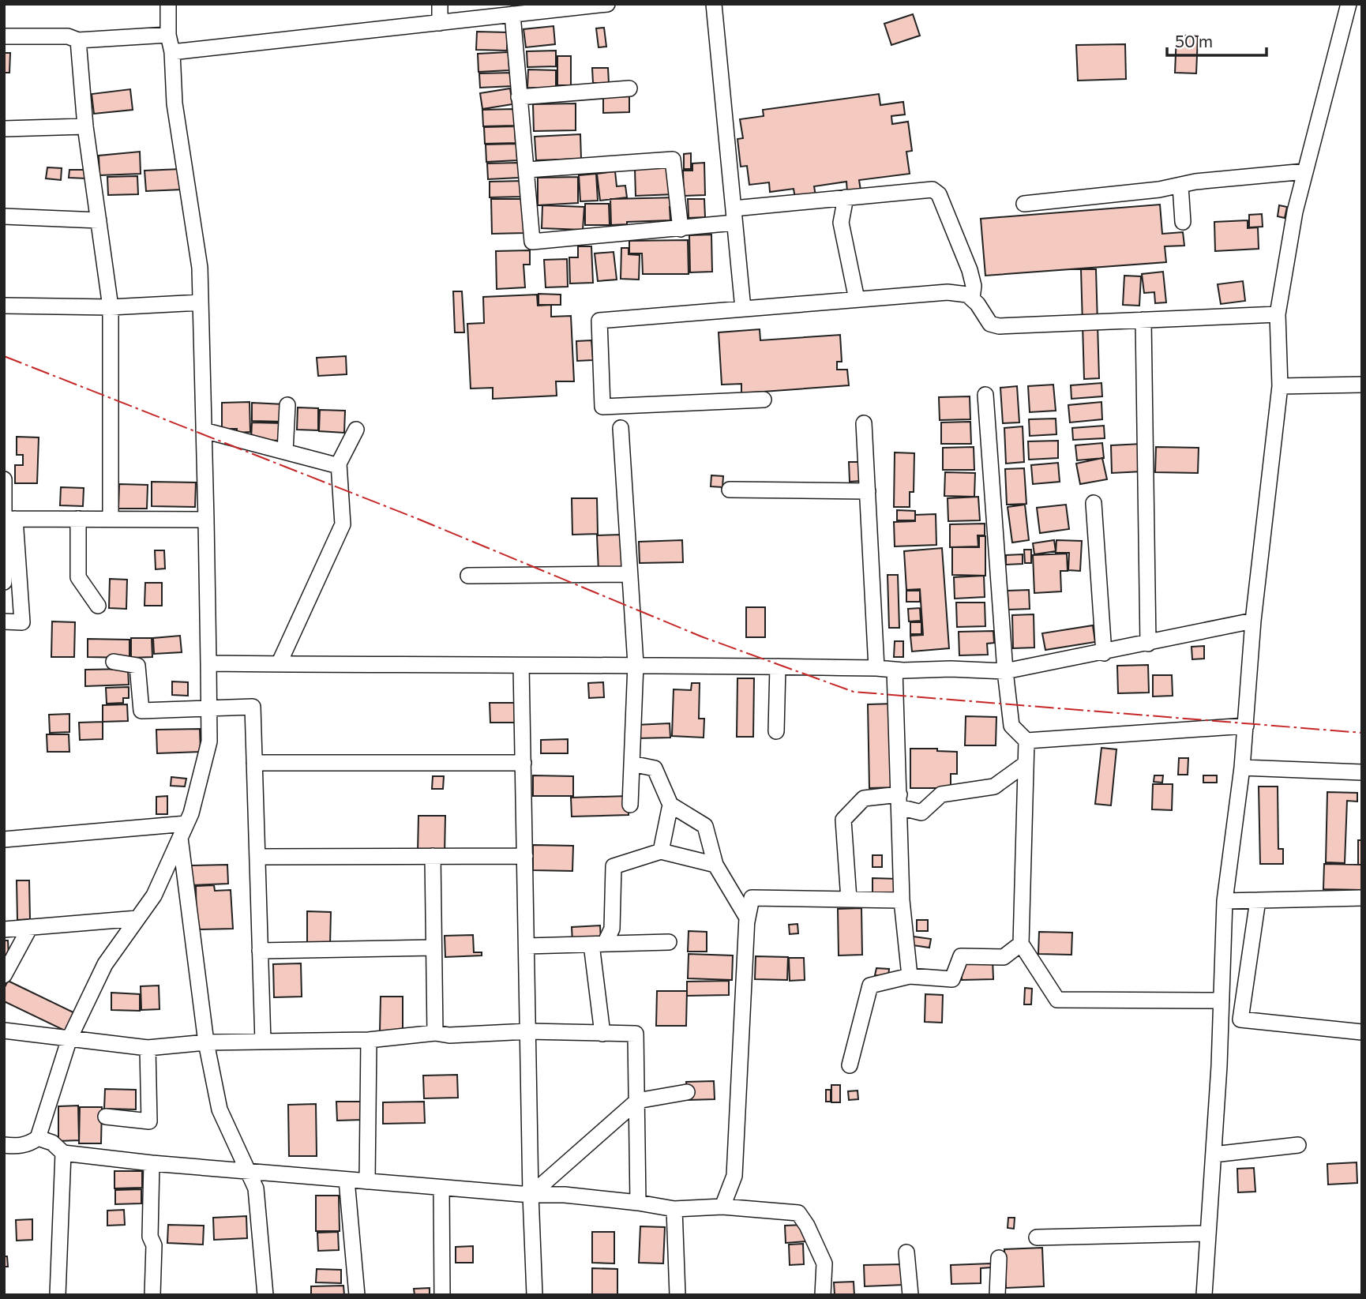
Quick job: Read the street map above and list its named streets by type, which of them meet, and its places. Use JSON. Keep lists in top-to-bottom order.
{
  "scale_bar": "50 m"
}
